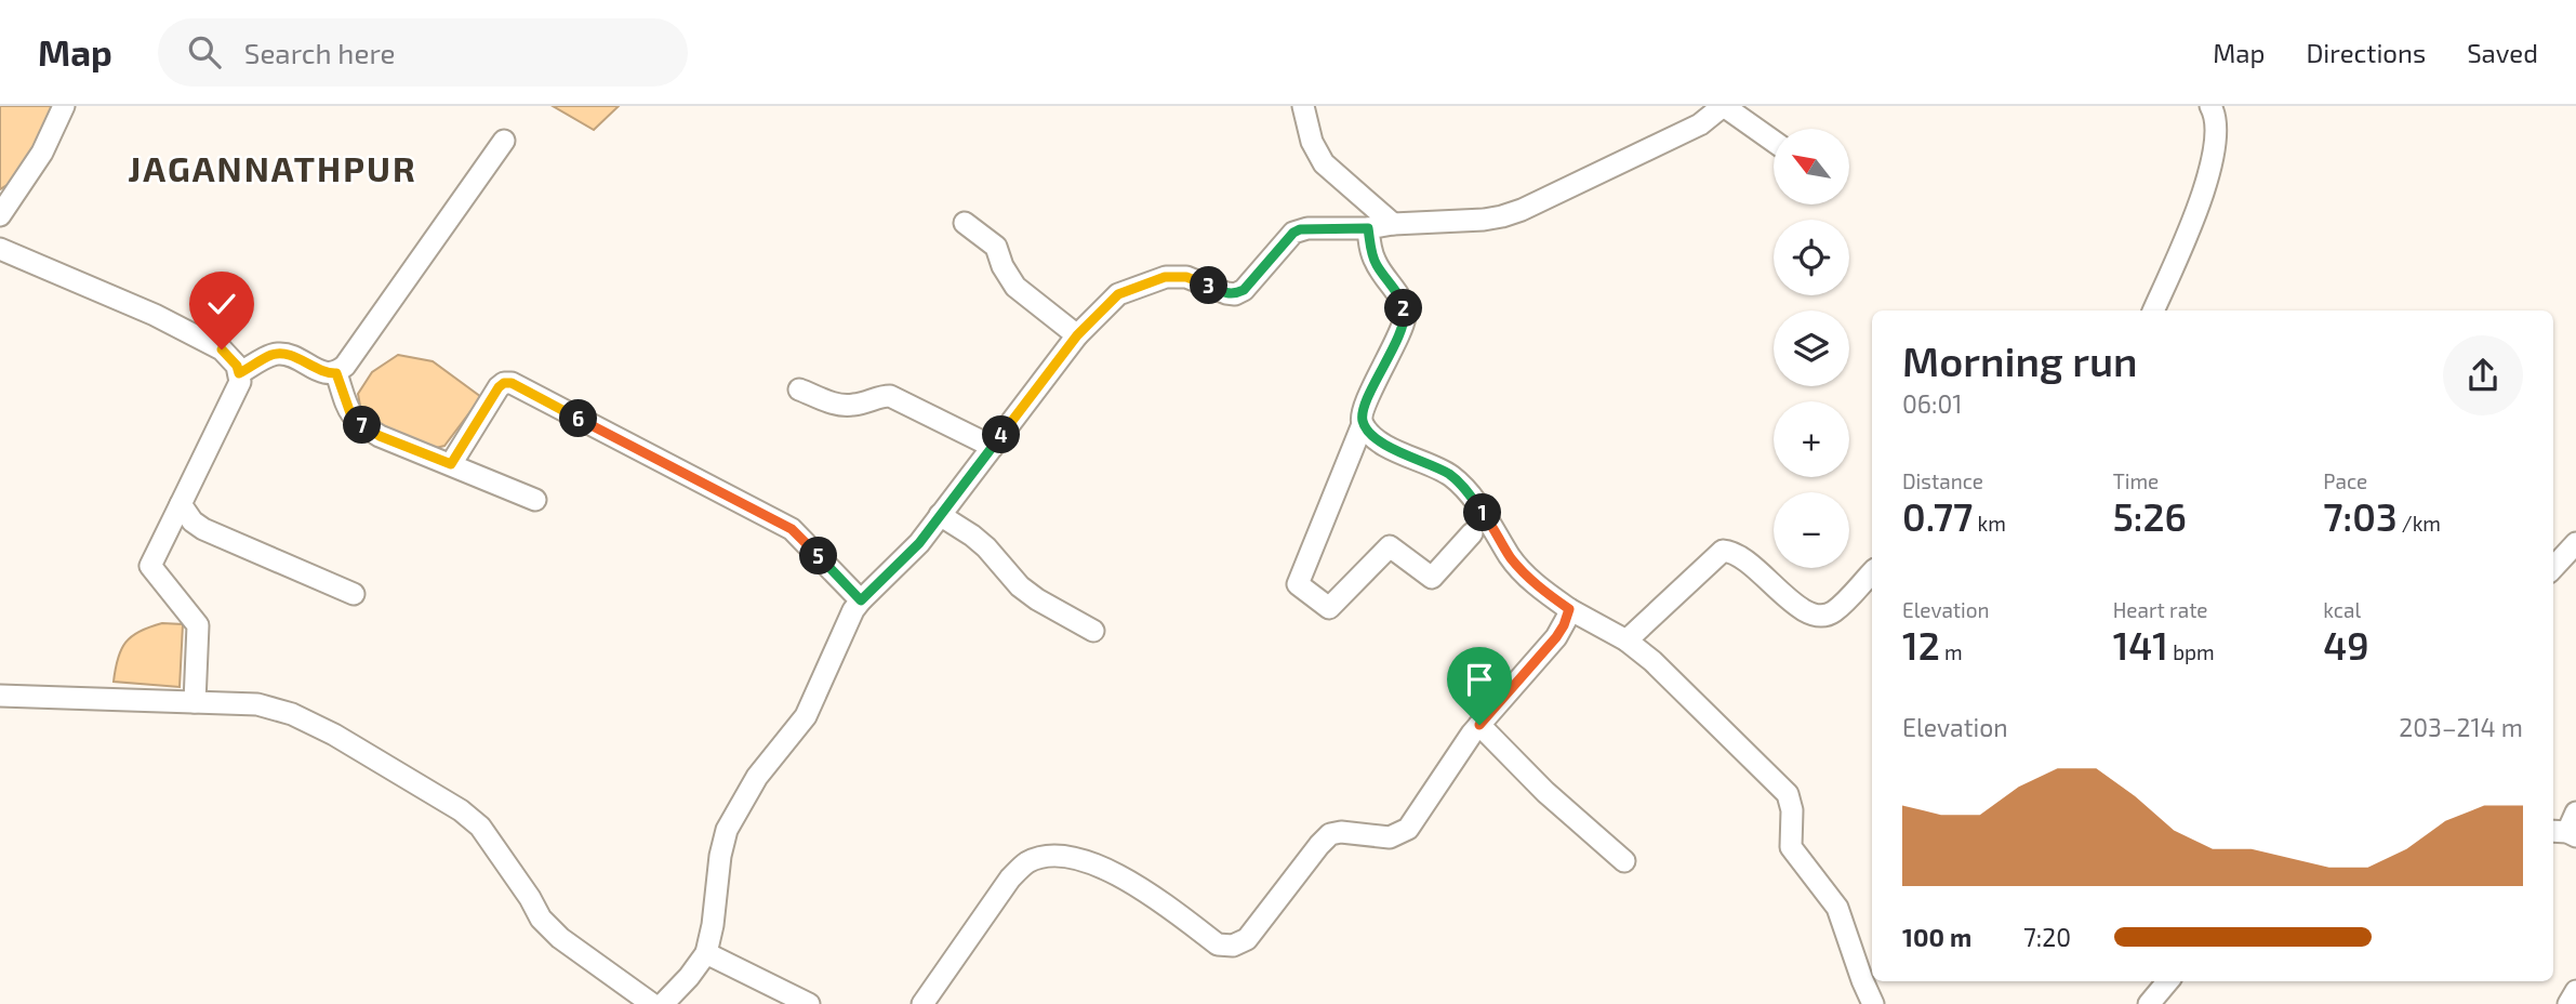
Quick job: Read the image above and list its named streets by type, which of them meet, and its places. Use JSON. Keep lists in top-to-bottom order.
{
  "districts": ["JAGANNATHPUR"],
  "north": "top left",
  "page": {
    "header": "Map",
    "search": "Search here",
    "nav": ["Map", "Directions", "Saved"],
    "map_buttons": ["+", "−"],
    "pins": [
      "3",
      "2",
      "6",
      "7",
      "4",
      "1",
      "5"
    ],
    "heading": ["Morning run", "06:01"],
    "stats": [
      ["Distance", "0.77 km"],
      ["Time", "5:26"],
      ["Pace", "7:03 /km"],
      ["Elevation", "12 m"],
      ["Heart rate", "141 bpm"],
      ["kcal", "49"]
    ],
    "chart": ["Elevation", "203–214 m"],
    "list": [
      {
        "name": "100 m",
        "note": "7:20"
      }
    ]
  }
}
